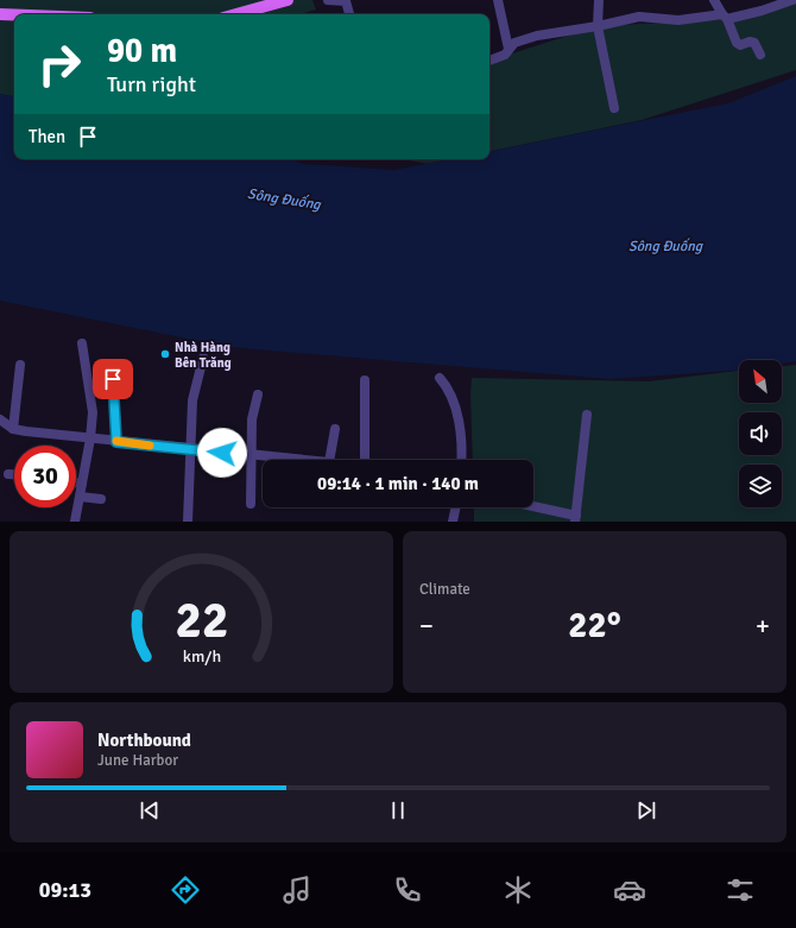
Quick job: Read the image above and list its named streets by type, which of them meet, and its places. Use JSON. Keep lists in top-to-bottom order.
{
  "water": ["Sông Đuống"],
  "places": ["Nhà Hàng Bên Trăng"],
  "north": "top left",
  "page": {
    "turn": ["90 m", "Turn right"],
    "then": "Then",
    "limit": "30",
    "trip": "09:14 · 1 min · 140 m",
    "tile": "Climate",
    "heat": ["−", "22°", "+"],
    "song": ["Northbound", "June Harbor"],
    "tabs": "09:13",
    "gauge": ["22", "km/h"]
  }
}
